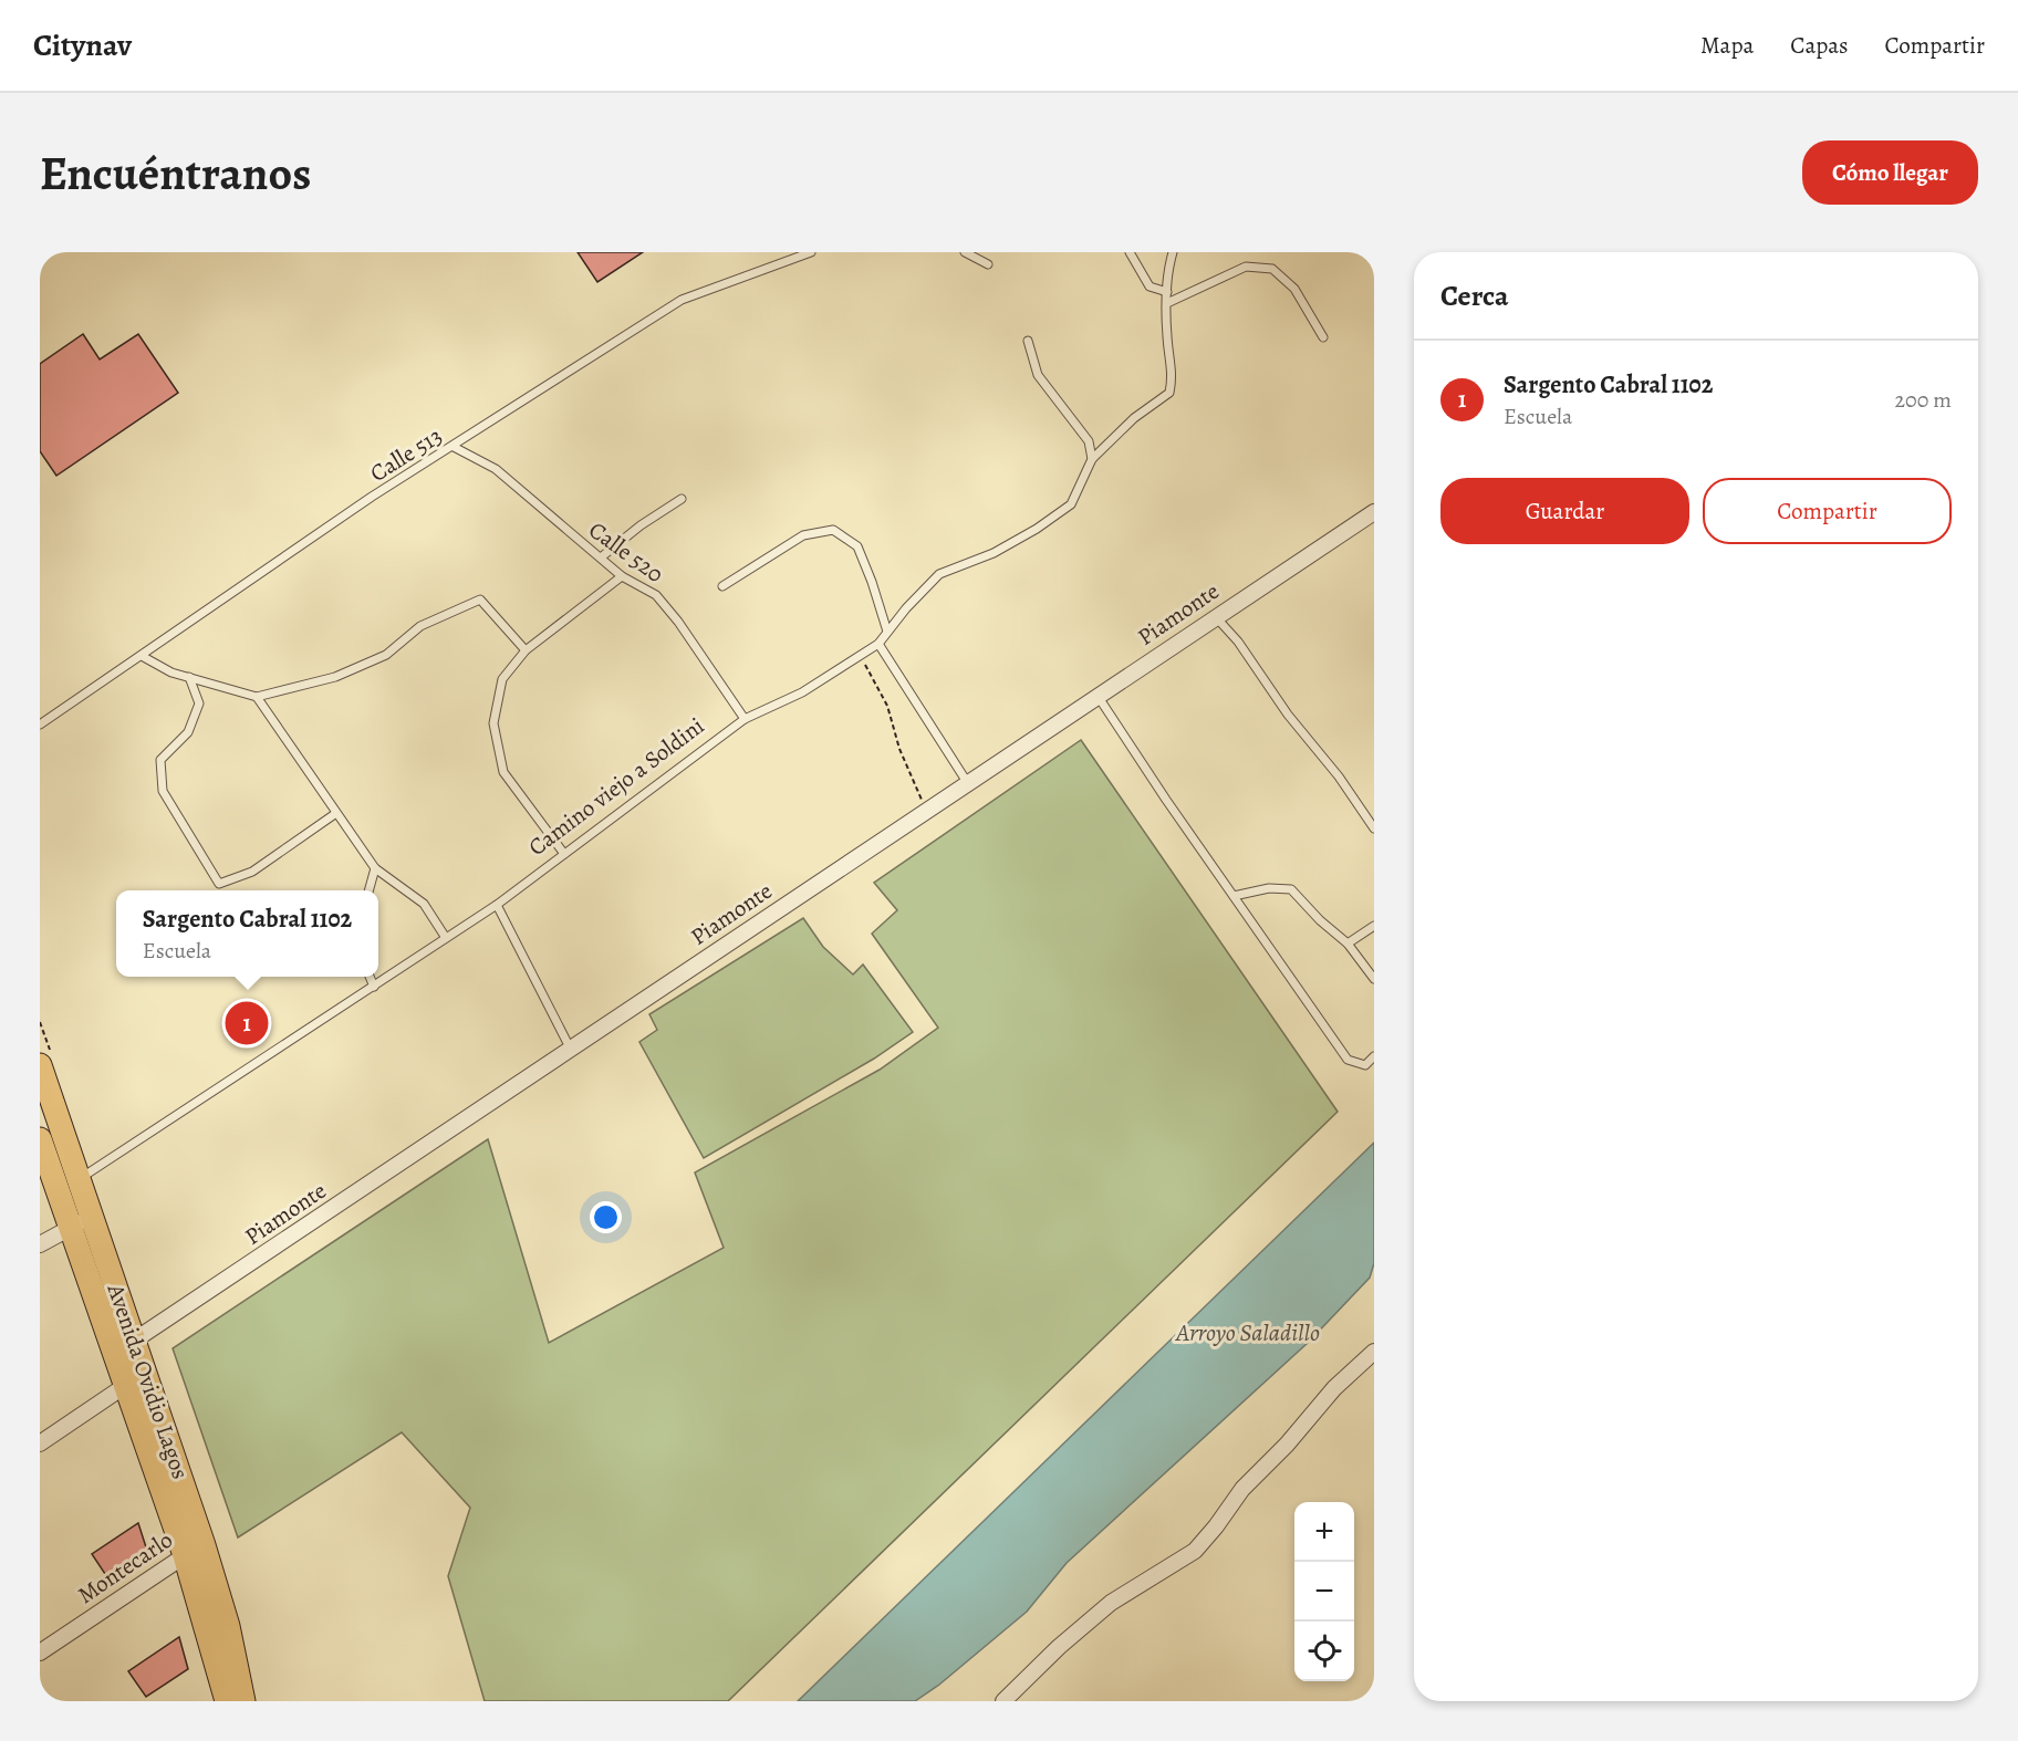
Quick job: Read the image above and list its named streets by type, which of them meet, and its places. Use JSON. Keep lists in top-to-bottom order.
{
  "streets": {
    "main road": ["Avenida Ovidio Lagos"],
    "street": ["Piamonte", "Montecarlo"],
    "lane": ["Calle 513", "Calle 520", "Camino viejo a Soldini"]
  },
  "crossings": [
    ["Calle 513", "Calle 520"],
    ["Calle 520", "Camino viejo a Soldini"],
    ["Piamonte", "Avenida Ovidio Lagos"],
    ["Camino viejo a Soldini", "Avenida Ovidio Lagos"],
    ["Avenida Ovidio Lagos", "Montecarlo"]
  ],
  "water": ["Arroyo Saladillo"],
  "page": {
    "header": "Citynav",
    "nav": ["Mapa", "Capas", "Compartir"],
    "buttons": [
      "Cómo llegar",
      ["Guardar", "Compartir"]
    ],
    "title": "Encuéntranos",
    "heading": "Cerca",
    "list": [
      {
        "mark": "1",
        "name": "Sargento Cabral 1102",
        "note": "Escuela",
        "value": "200 m"
      }
    ],
    "popup": ["Sargento Cabral 1102", "Escuela"],
    "pins": "1",
    "map_buttons": ["+", "−"]
  }
}
